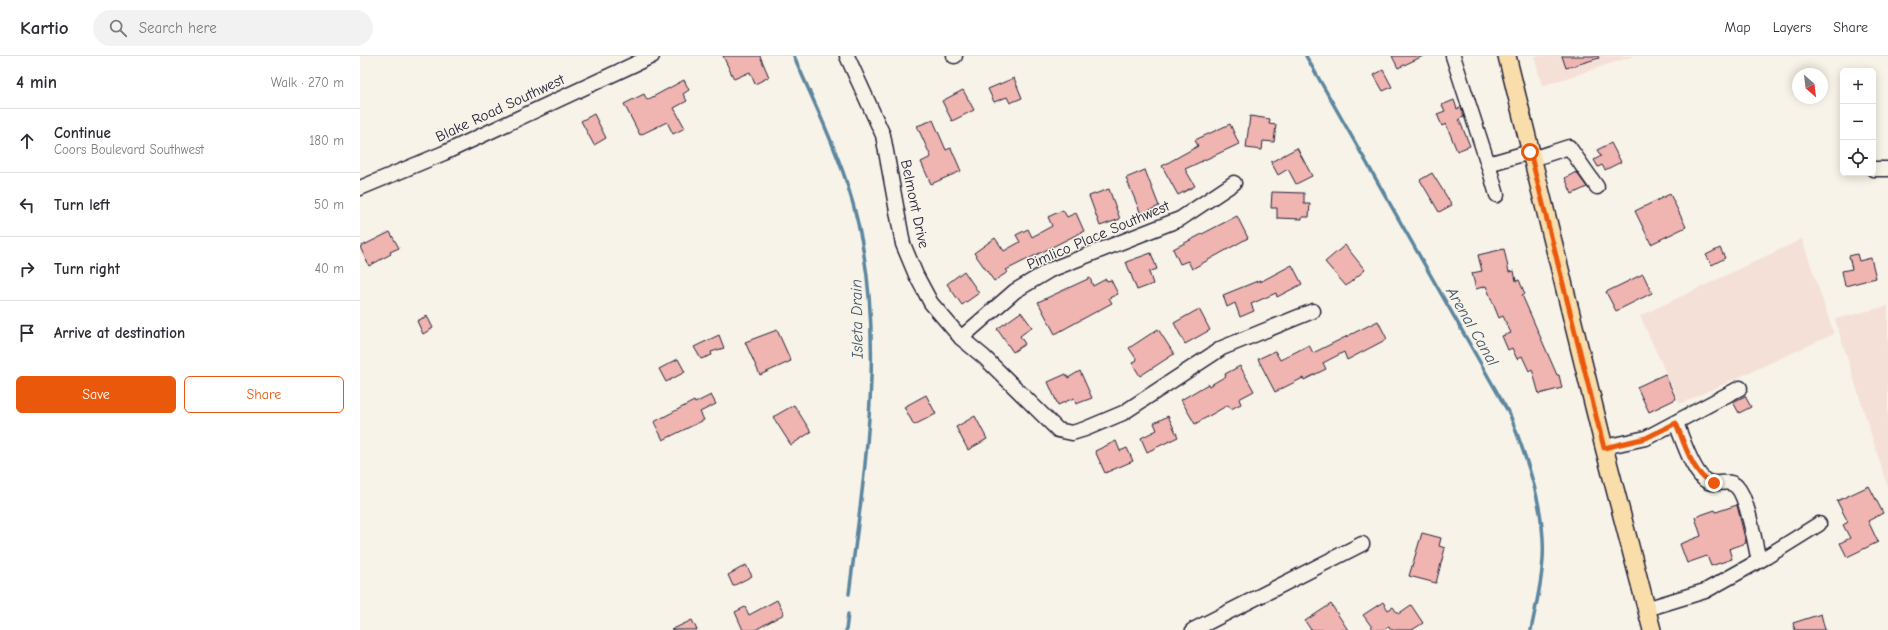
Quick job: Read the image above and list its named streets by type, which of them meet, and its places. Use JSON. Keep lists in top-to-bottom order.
{
  "streets": {
    "street": ["Blake Road Southwest", "Belmont Drive", "Pimlico Place Southwest"]
  },
  "crossings": [
    ["Belmont Drive", "Pimlico Place Southwest"]
  ],
  "water": ["Isleta Drain", "Arenal Canal"],
  "north": "bottom right",
  "page": {
    "header": "Kartio",
    "search": "Search here",
    "nav": ["Map", "Layers", "Share"],
    "heading": ["4 min", "Walk · 270 m"],
    "map_buttons": ["+", "−"],
    "list": [
      ["Continue", "Coors Boulevard Southwest", "180 m"],
      ["Turn left", "50 m"],
      ["Turn right", "40 m"],
      "Arrive at destination"
    ],
    "buttons": ["Save", "Share"]
  }
}
